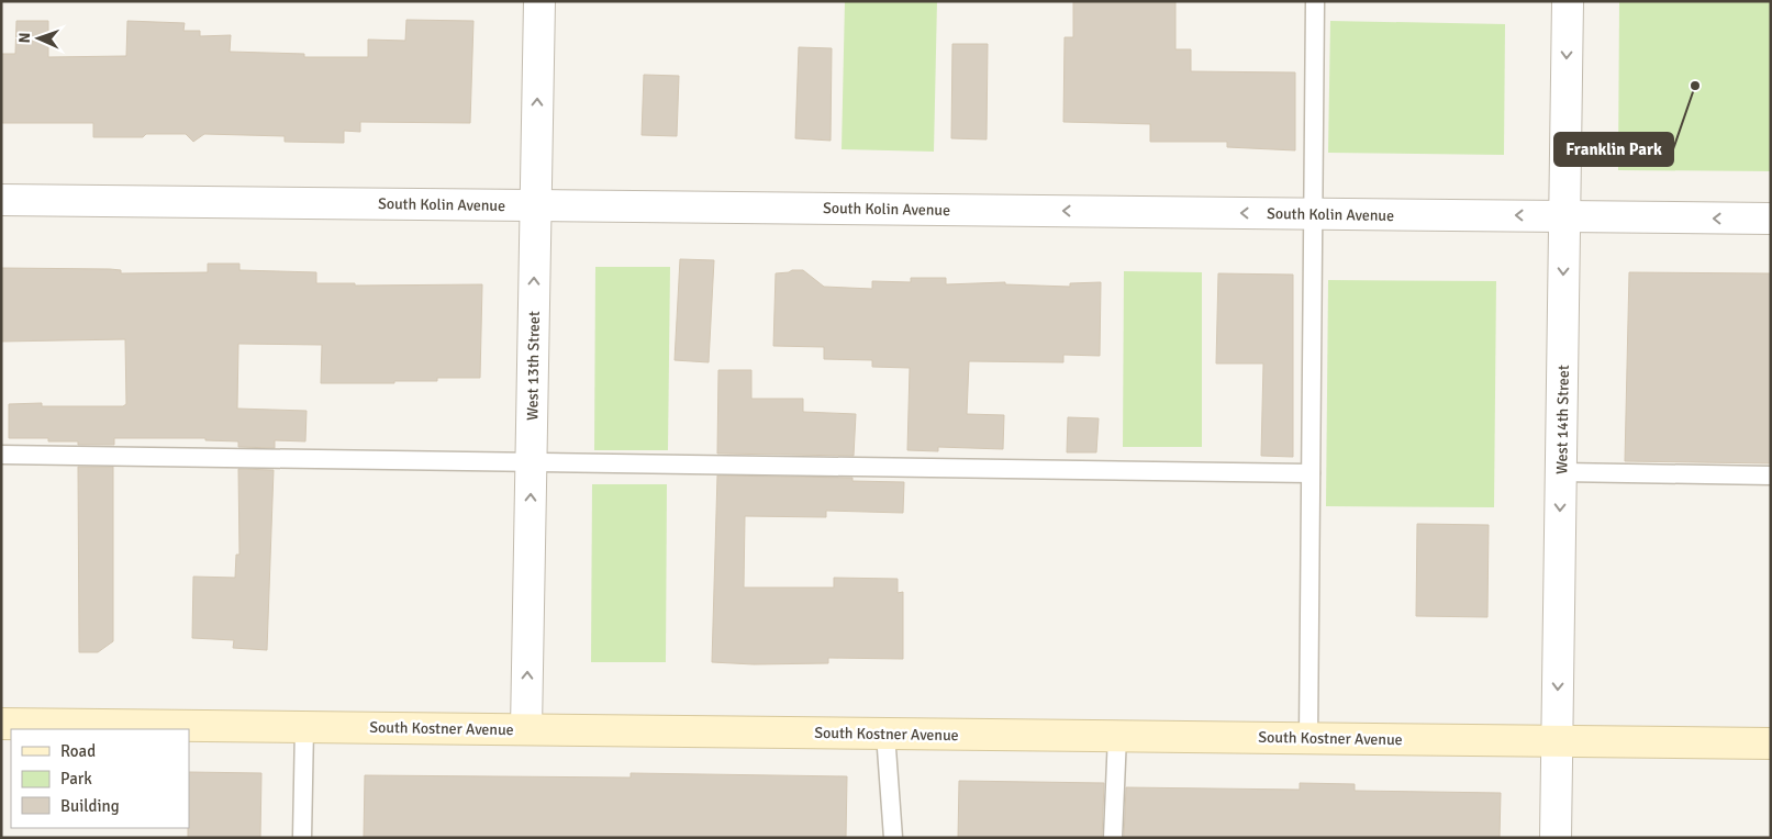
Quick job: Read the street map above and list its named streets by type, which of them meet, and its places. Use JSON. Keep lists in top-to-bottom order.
{
  "streets": {
    "street": [
      "South Kolin Avenue",
      "West 13th Street",
      "West 14th Street",
      "South Kostner Avenue"
    ]
  },
  "crossings": [
    ["South Kolin Avenue", "West 13th Street"],
    ["South Kolin Avenue", "West 14th Street"],
    ["West 13th Street", "South Kostner Avenue"],
    ["West 14th Street", "South Kostner Avenue"]
  ],
  "one_way": ["South Kolin Avenue", "West 13th Street", "West 14th Street"],
  "places": ["Franklin Park"],
  "legend": ["Road", "Park", "Building"],
  "north": "left"
}
